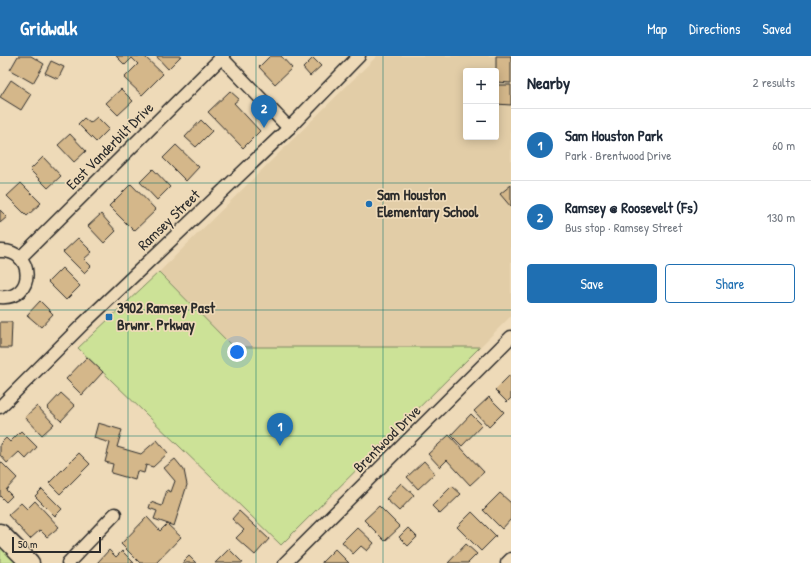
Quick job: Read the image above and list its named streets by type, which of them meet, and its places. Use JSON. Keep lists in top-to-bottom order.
{
  "streets": {
    "street": ["East Vanderbilt Drive", "Ramsey Street", "Brentwood Drive"]
  },
  "places": {
    "other": ["Sam Houston Elementary School"],
    "transit": ["3902 Ramsey Past Brwnr. Prkway"]
  },
  "scale_bar": "50 m",
  "page": {
    "header": "Gridwalk",
    "nav": ["Map", "Directions", "Saved"],
    "heading": ["Nearby", "2 results"],
    "map_buttons": ["+", "−"],
    "pins": ["2", "1"],
    "list": [
      {
        "mark": "1",
        "name": "Sam Houston Park",
        "note": "Park · Brentwood Drive",
        "value": "60 m"
      },
      {
        "mark": "2",
        "name": "Ramsey @ Roosevelt (Fs)",
        "note": "Bus stop · Ramsey Street",
        "value": "130 m"
      }
    ],
    "buttons": ["Save", "Share"],
    "scale": "50 m"
  }
}
